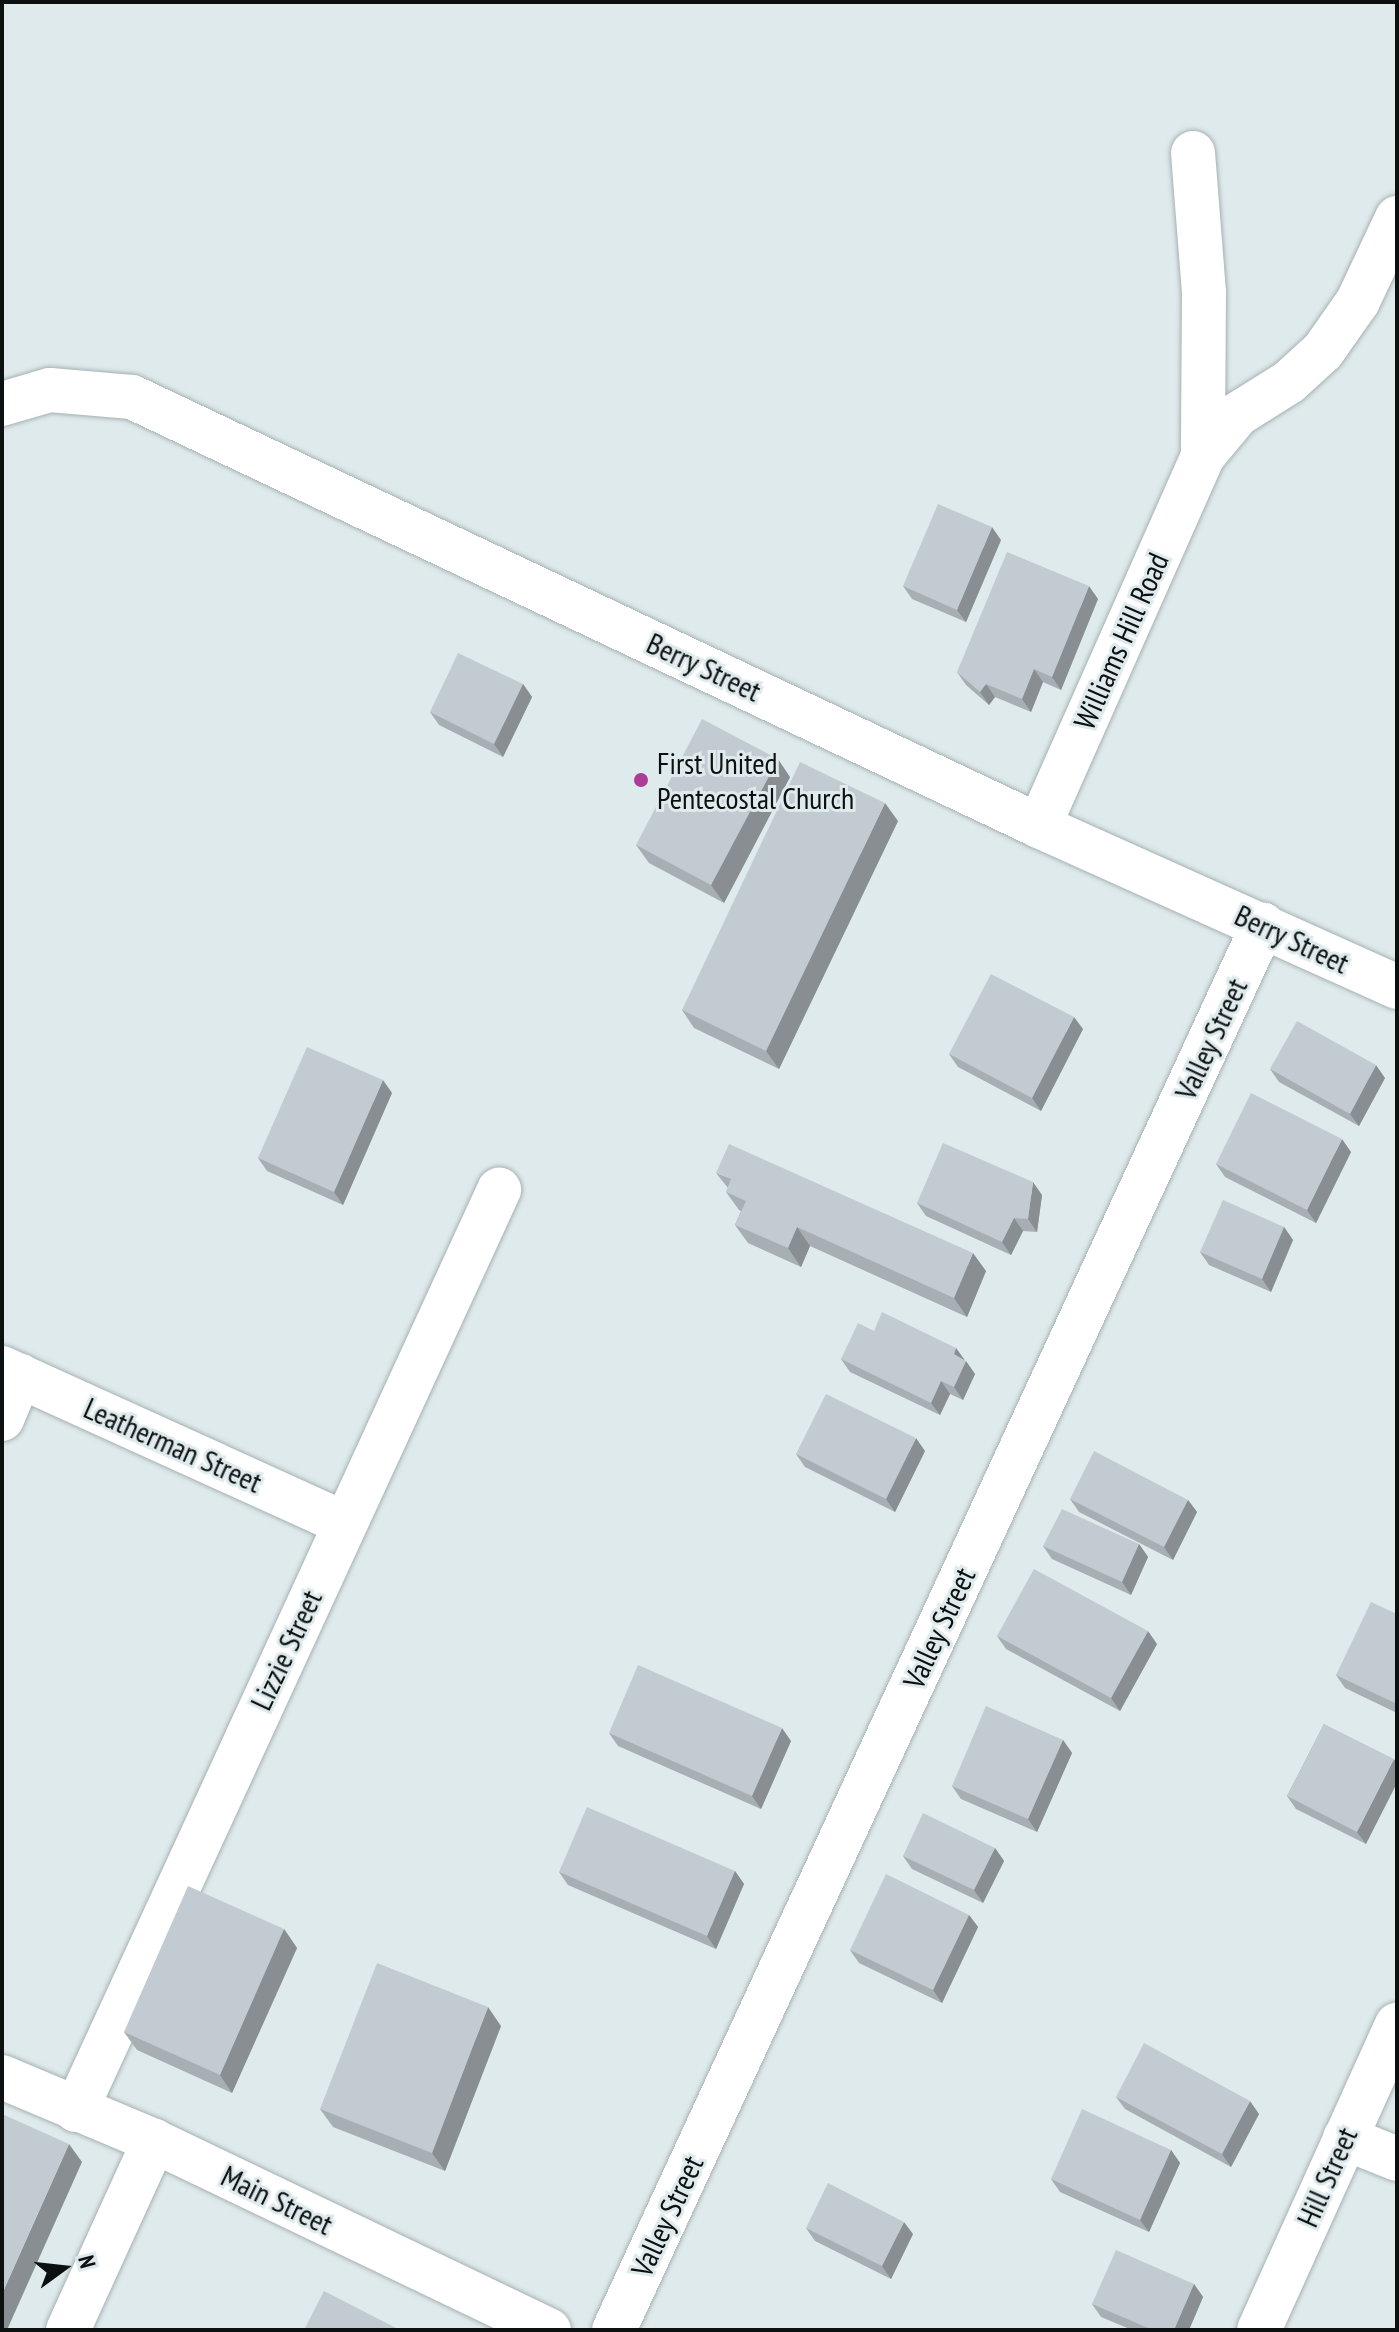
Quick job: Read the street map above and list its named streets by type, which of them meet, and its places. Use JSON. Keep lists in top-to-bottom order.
{
  "streets": {
    "street": [
      "Williams Hill Road",
      "Berry Street",
      "Valley Street",
      "Leatherman Street",
      "Lizzie Street",
      "Hill Street",
      "Main Street"
    ]
  },
  "crossings": [
    ["Williams Hill Road", "Berry Street"],
    ["Berry Street", "Valley Street"],
    ["Leatherman Street", "Lizzie Street"],
    ["Lizzie Street", "Main Street"]
  ],
  "places": ["First United Pentecostal Church"],
  "north": "right"
}
